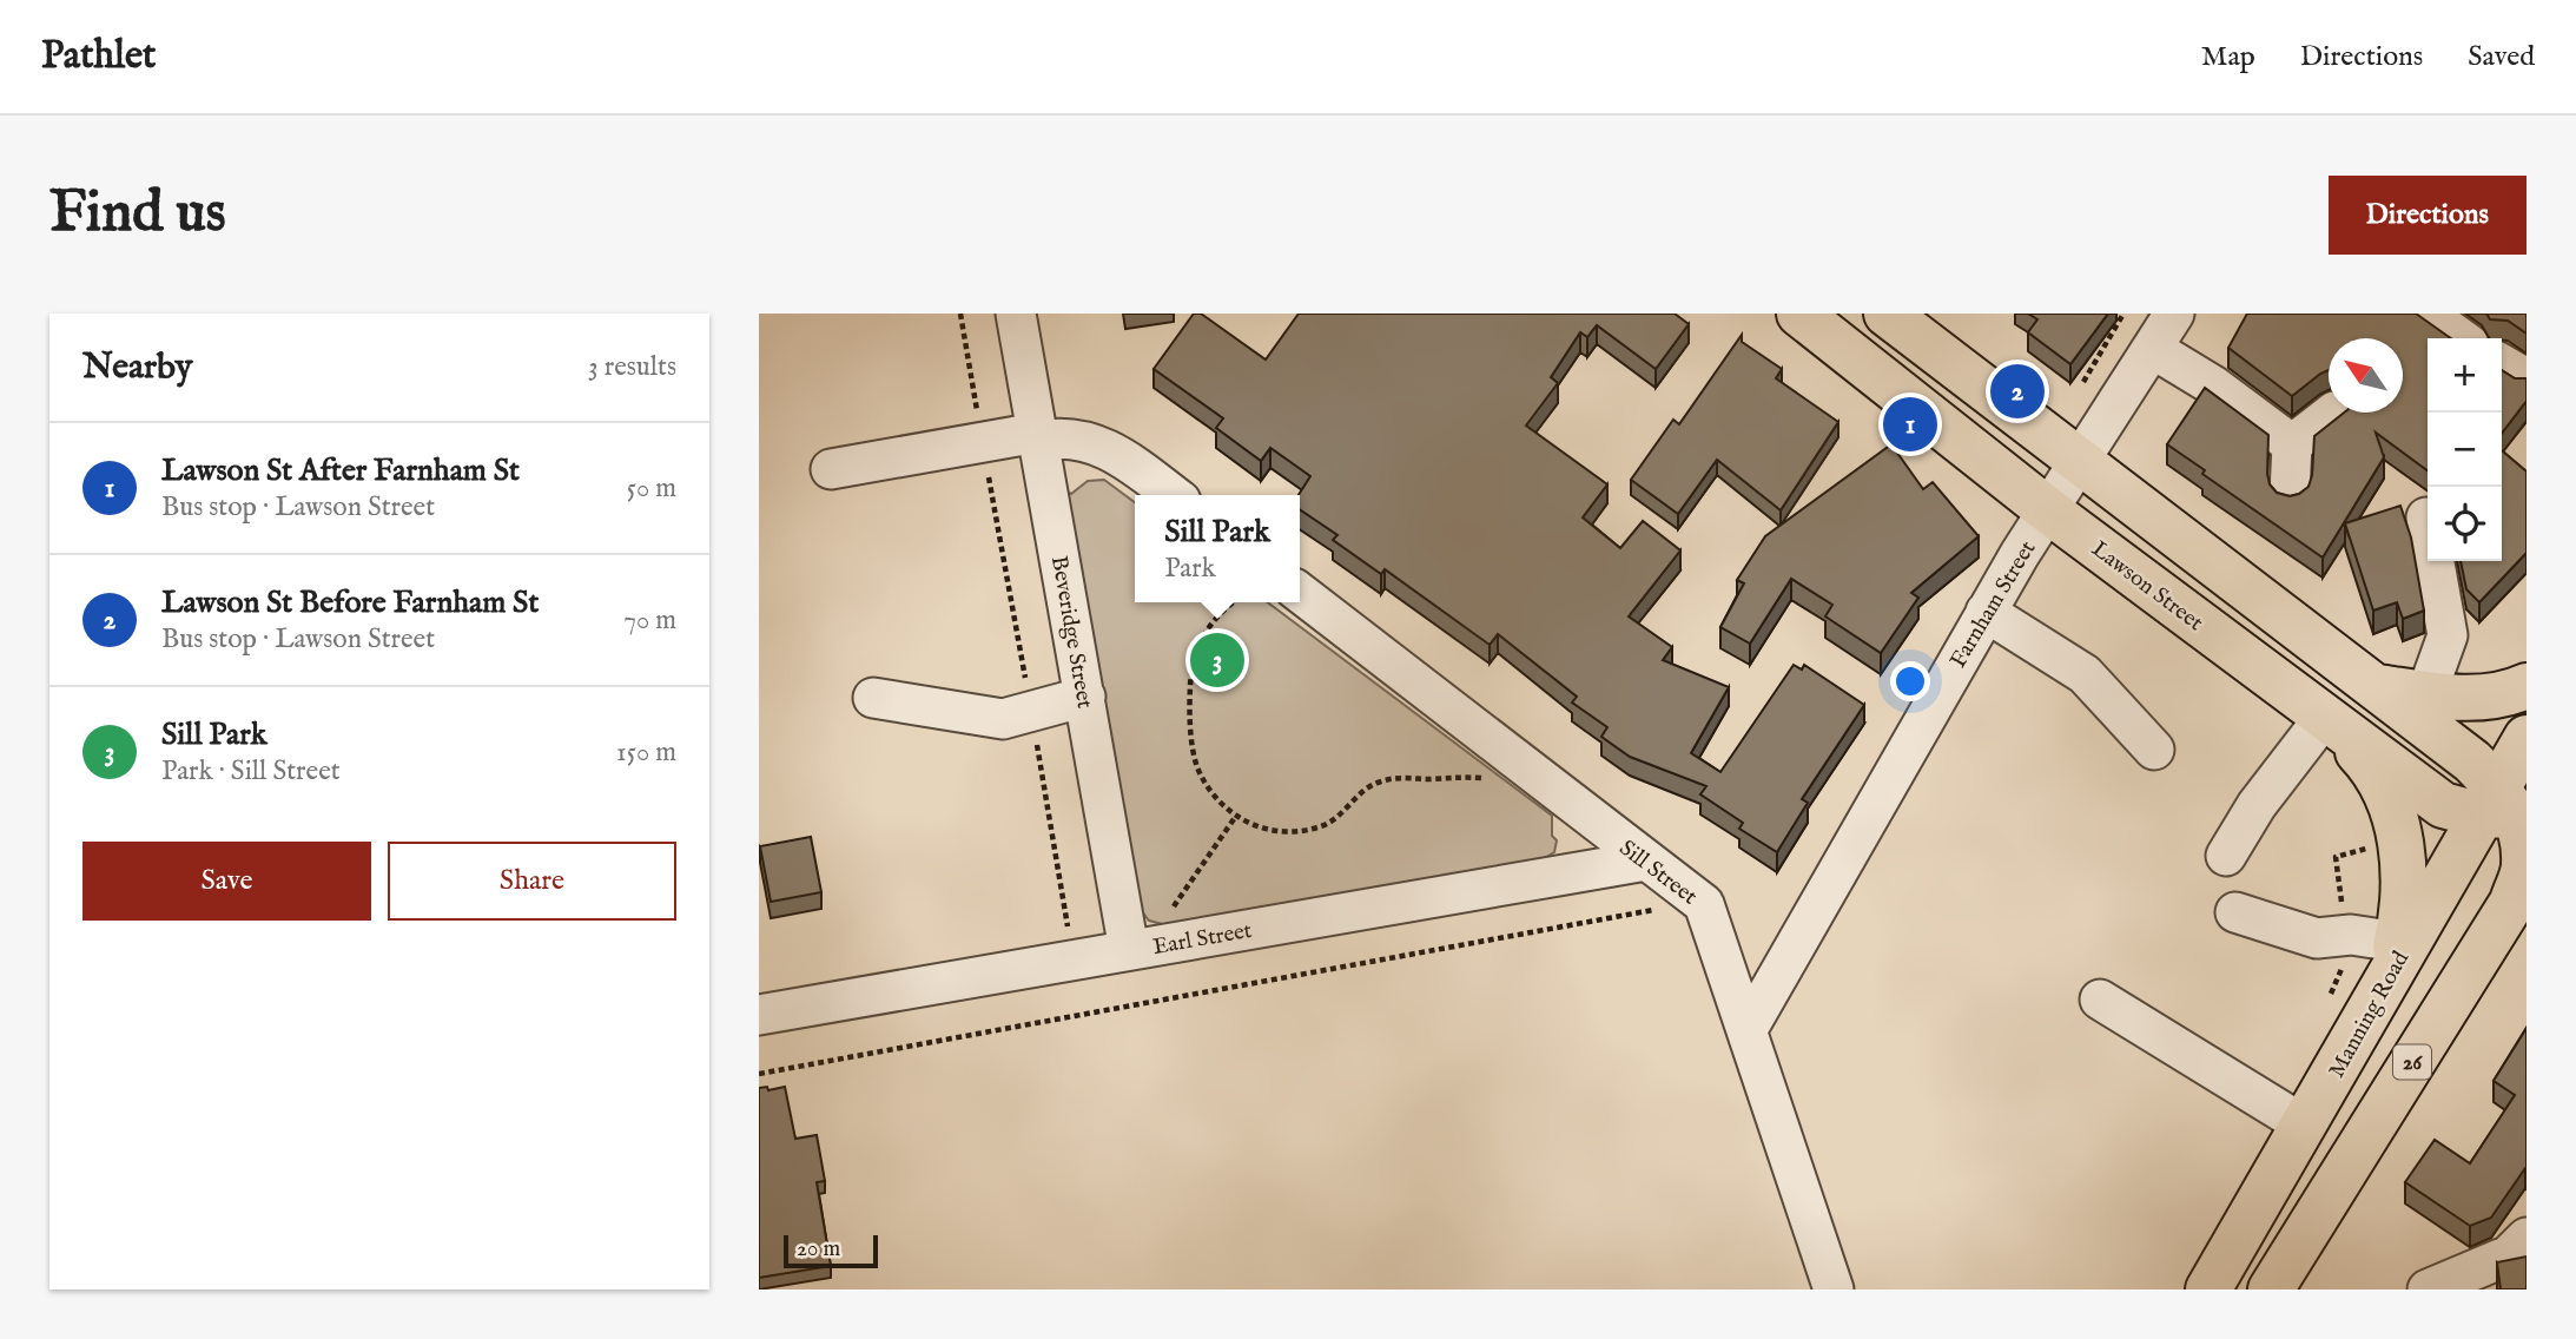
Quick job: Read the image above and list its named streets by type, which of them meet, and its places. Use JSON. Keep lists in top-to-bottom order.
{
  "streets": {
    "main road": ["Lawson Street", "Manning Road", "26"],
    "street": [
      "Farnham Street",
      "Beveridge Street",
      "Sill Street",
      "Earl Street"
    ]
  },
  "crossings": [
    ["Lawson Street", "Farnham Street"],
    ["Lawson Street", "Manning Road"],
    ["Farnham Street", "Sill Street"],
    ["Beveridge Street", "Earl Street"],
    ["Sill Street", "Earl Street"]
  ],
  "scale_bar": "20 m",
  "north": "top left",
  "page": {
    "header": "Pathlet",
    "nav": ["Map", "Directions", "Saved"],
    "buttons": [
      "Directions",
      ["Save", "Share"]
    ],
    "title": "Find us",
    "heading": ["Nearby", "3 results"],
    "map_buttons": ["+", "−"],
    "pins": ["2", "1", "3"],
    "list": [
      {
        "mark": "1",
        "name": "Lawson St After Farnham St",
        "note": "Bus stop · Lawson Street",
        "value": "50 m"
      },
      {
        "mark": "2",
        "name": "Lawson St Before Farnham St",
        "note": "Bus stop · Lawson Street",
        "value": "70 m"
      },
      {
        "mark": "3",
        "name": "Sill Park",
        "note": "Park · Sill Street",
        "value": "150 m"
      }
    ],
    "popup": ["Sill Park", "Park"],
    "scale": "20 m"
  }
}
